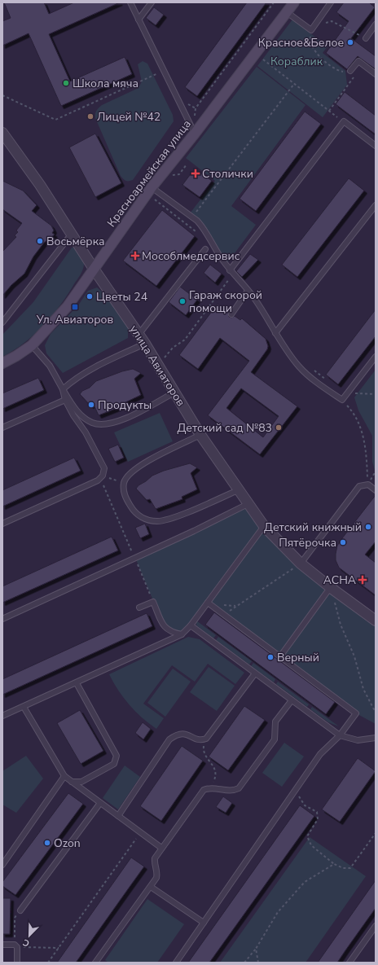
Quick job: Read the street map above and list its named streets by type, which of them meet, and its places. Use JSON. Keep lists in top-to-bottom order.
{
  "streets": {
    "street": ["Красноармейская улица", "улица Авиаторов"]
  },
  "crossings": [
    ["Красноармейская улица", "улица Авиаторов"]
  ],
  "parks": ["Кораблик"],
  "places": {
    "other": [
      "Красное&Белое",
      "Школа мяча",
      "Лицей №42",
      "Восьмёрка",
      "Цветы 24",
      "Гараж скорой помощи",
      "Продукты",
      "Детский сад №83",
      "Детский книжный",
      "Пятёрочка",
      "Верный",
      "Ozon"
    ],
    "health": ["Столички", "Мособлмедсервис", "АСНА"],
    "transit": ["Ул. Авиаторов"]
  },
  "north": "bottom left"
}
